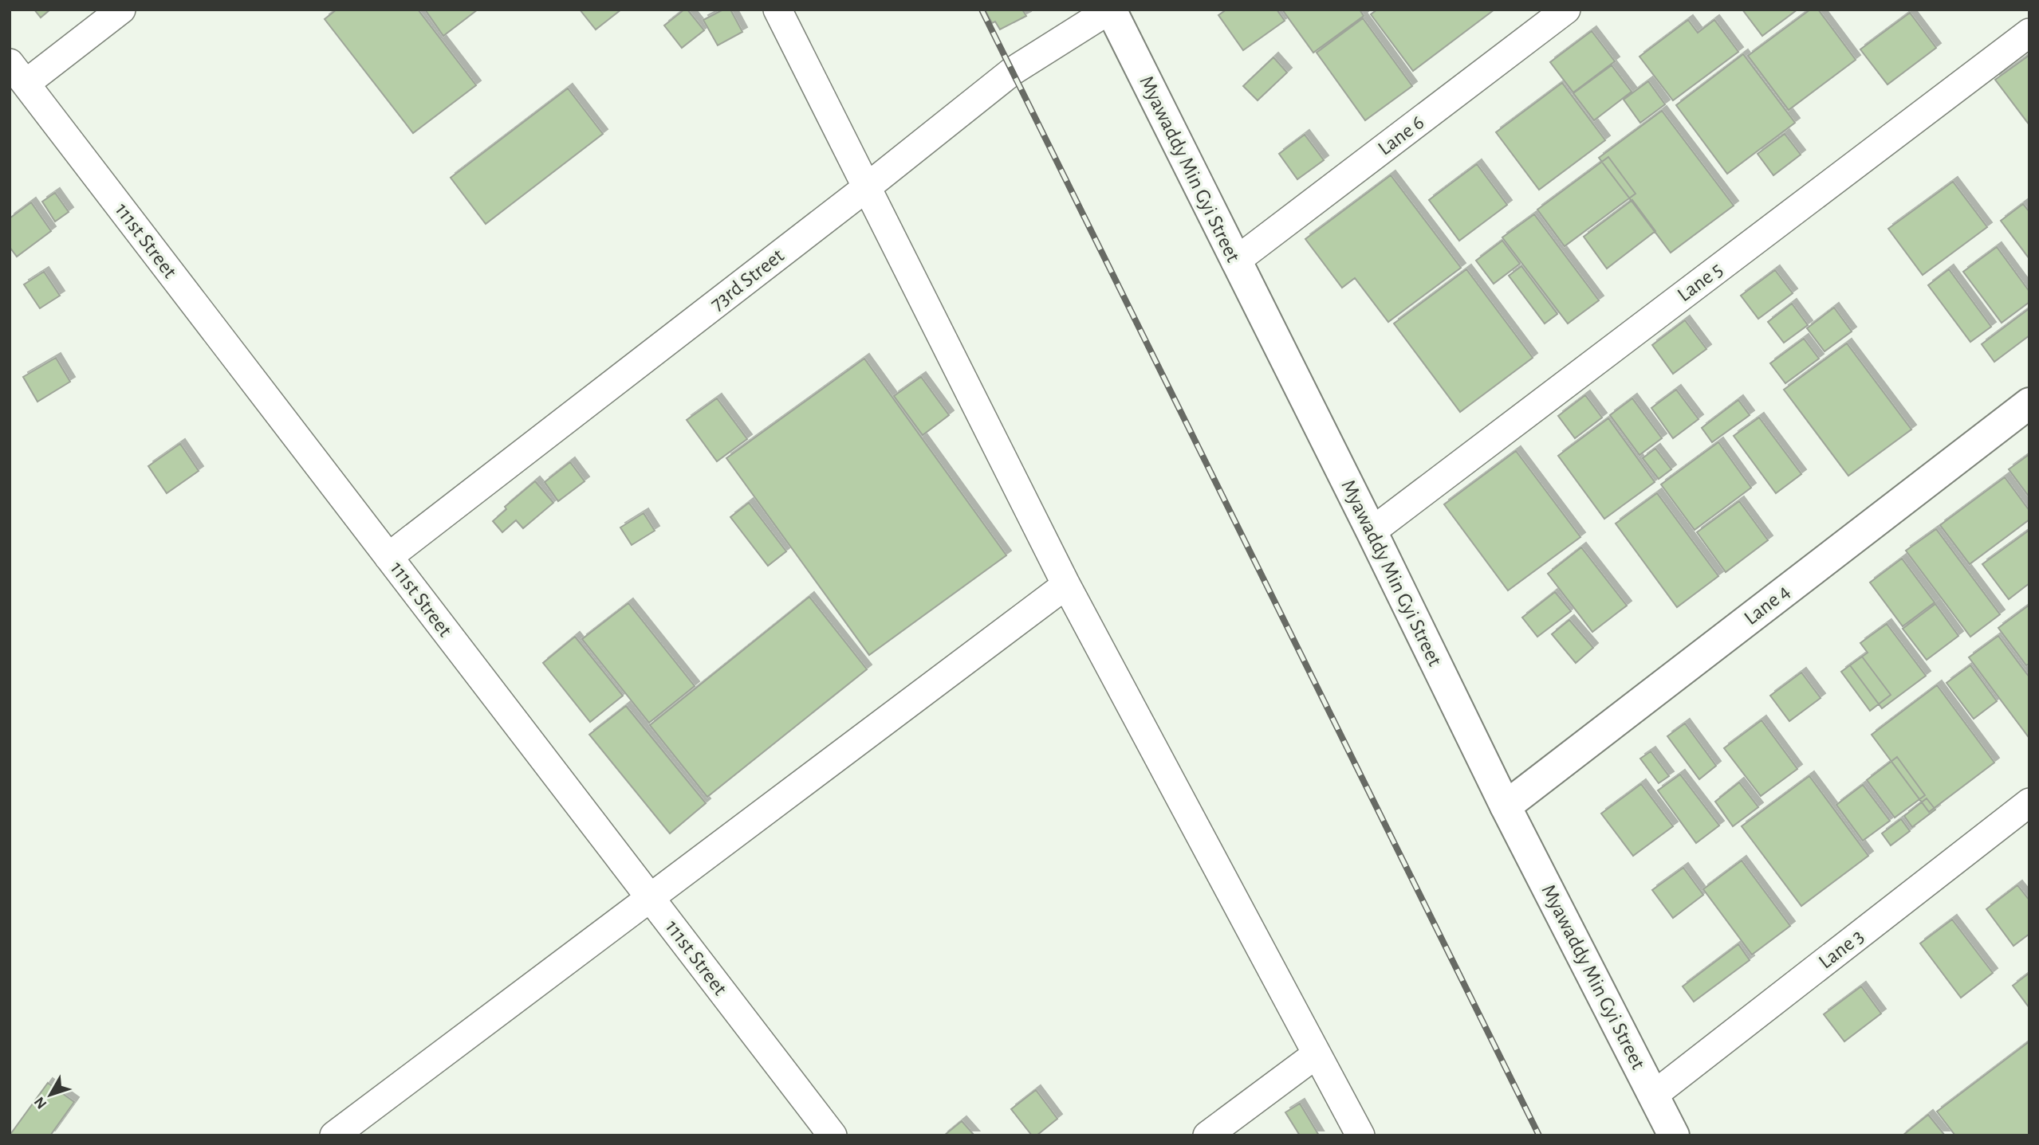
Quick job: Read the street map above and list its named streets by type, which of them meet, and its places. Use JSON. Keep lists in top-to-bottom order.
{
  "streets": {
    "main road": ["Myawaddy Min Gyi Street", "Lane 4"],
    "street": [
      "Lane 6",
      "111st Street",
      "73rd Street",
      "Lane 5",
      "Lane 3"
    ]
  },
  "crossings": [
    ["Lane 6", "Myawaddy Min Gyi Street"],
    ["Myawaddy Min Gyi Street", "73rd Street"],
    ["Myawaddy Min Gyi Street", "Lane 5"],
    ["Myawaddy Min Gyi Street", "Lane 4"],
    ["Myawaddy Min Gyi Street", "Lane 3"],
    ["111st Street", "73rd Street"]
  ],
  "north": "bottom left"
}
